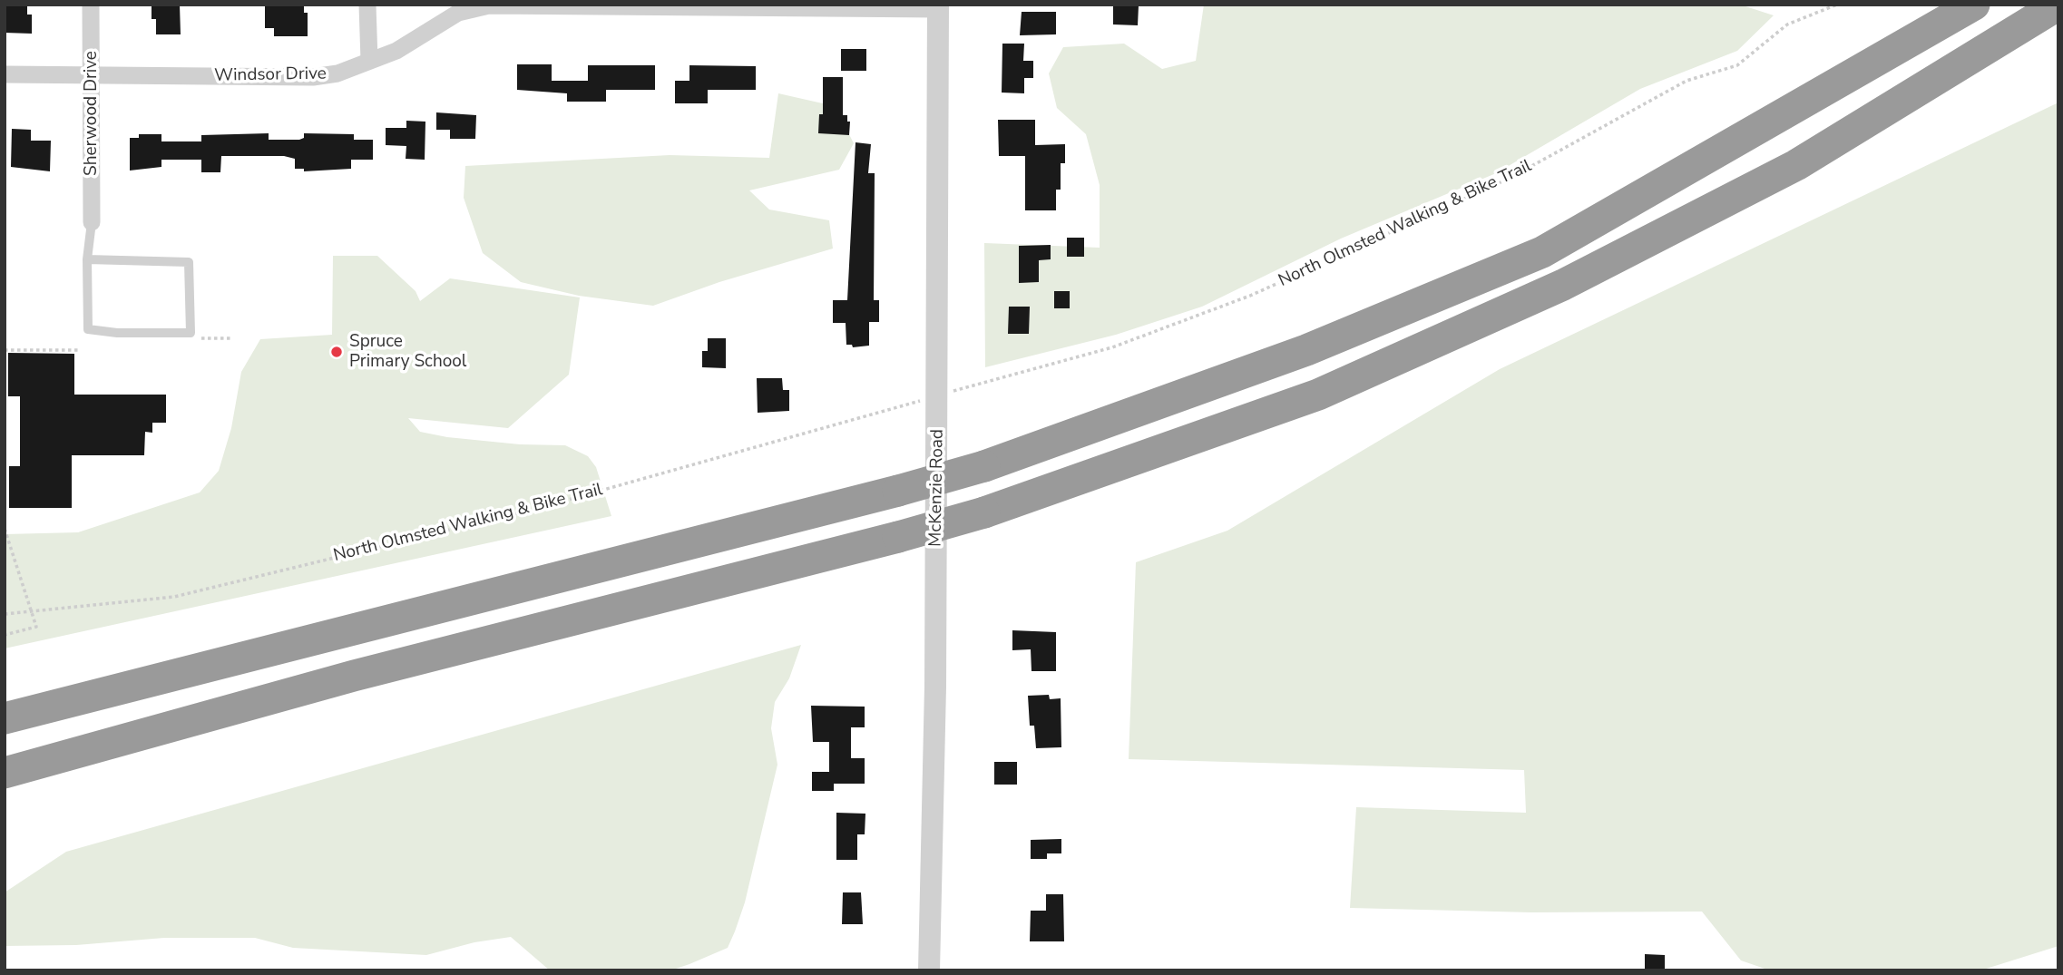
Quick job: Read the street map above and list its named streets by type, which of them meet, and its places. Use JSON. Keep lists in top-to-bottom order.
{
  "streets": {
    "street": ["Windsor Drive", "Sherwood Drive", "McKenzie Road"],
    "path": ["North Olmsted Walking & Bike Trail"]
  },
  "crossings": [
    ["Windsor Drive", "Sherwood Drive"],
    ["Windsor Drive", "McKenzie Road"]
  ],
  "places": ["Spruce Primary School"]
}
